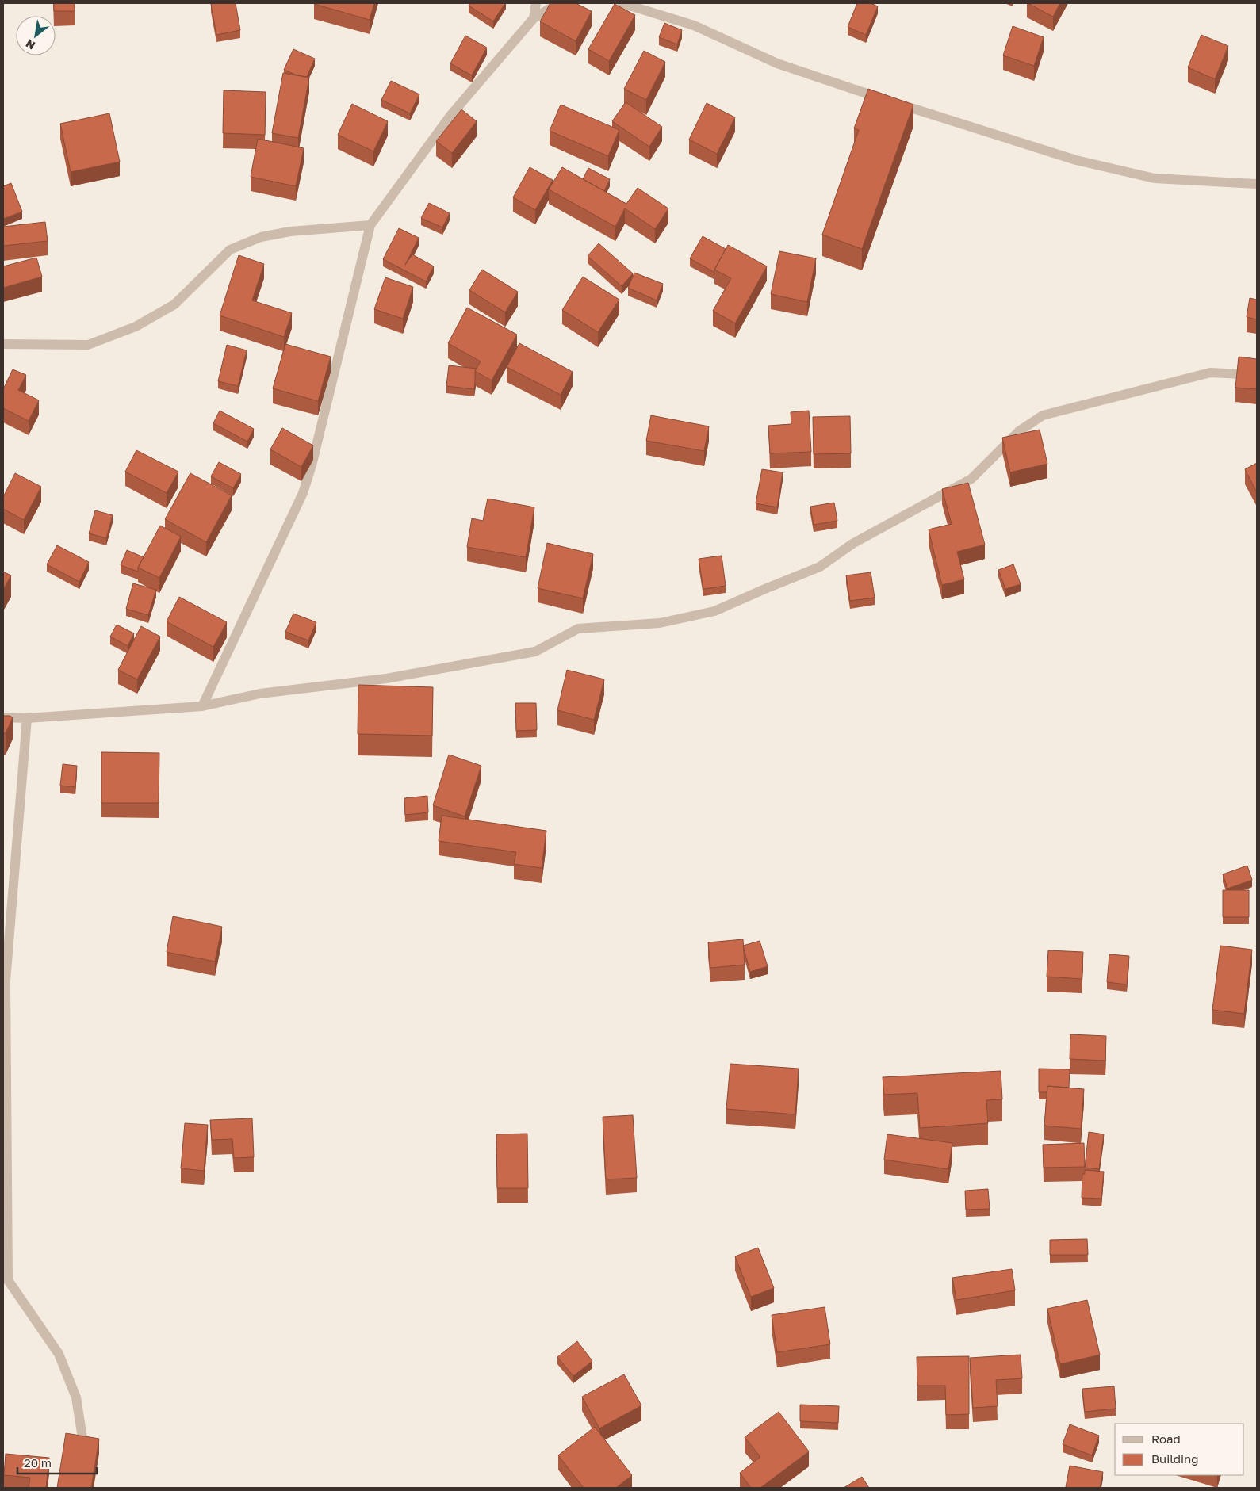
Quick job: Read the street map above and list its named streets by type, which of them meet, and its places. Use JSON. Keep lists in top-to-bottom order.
{
  "legend": ["Road", "Building"],
  "scale_bar": "20 m",
  "north": "bottom left"
}
